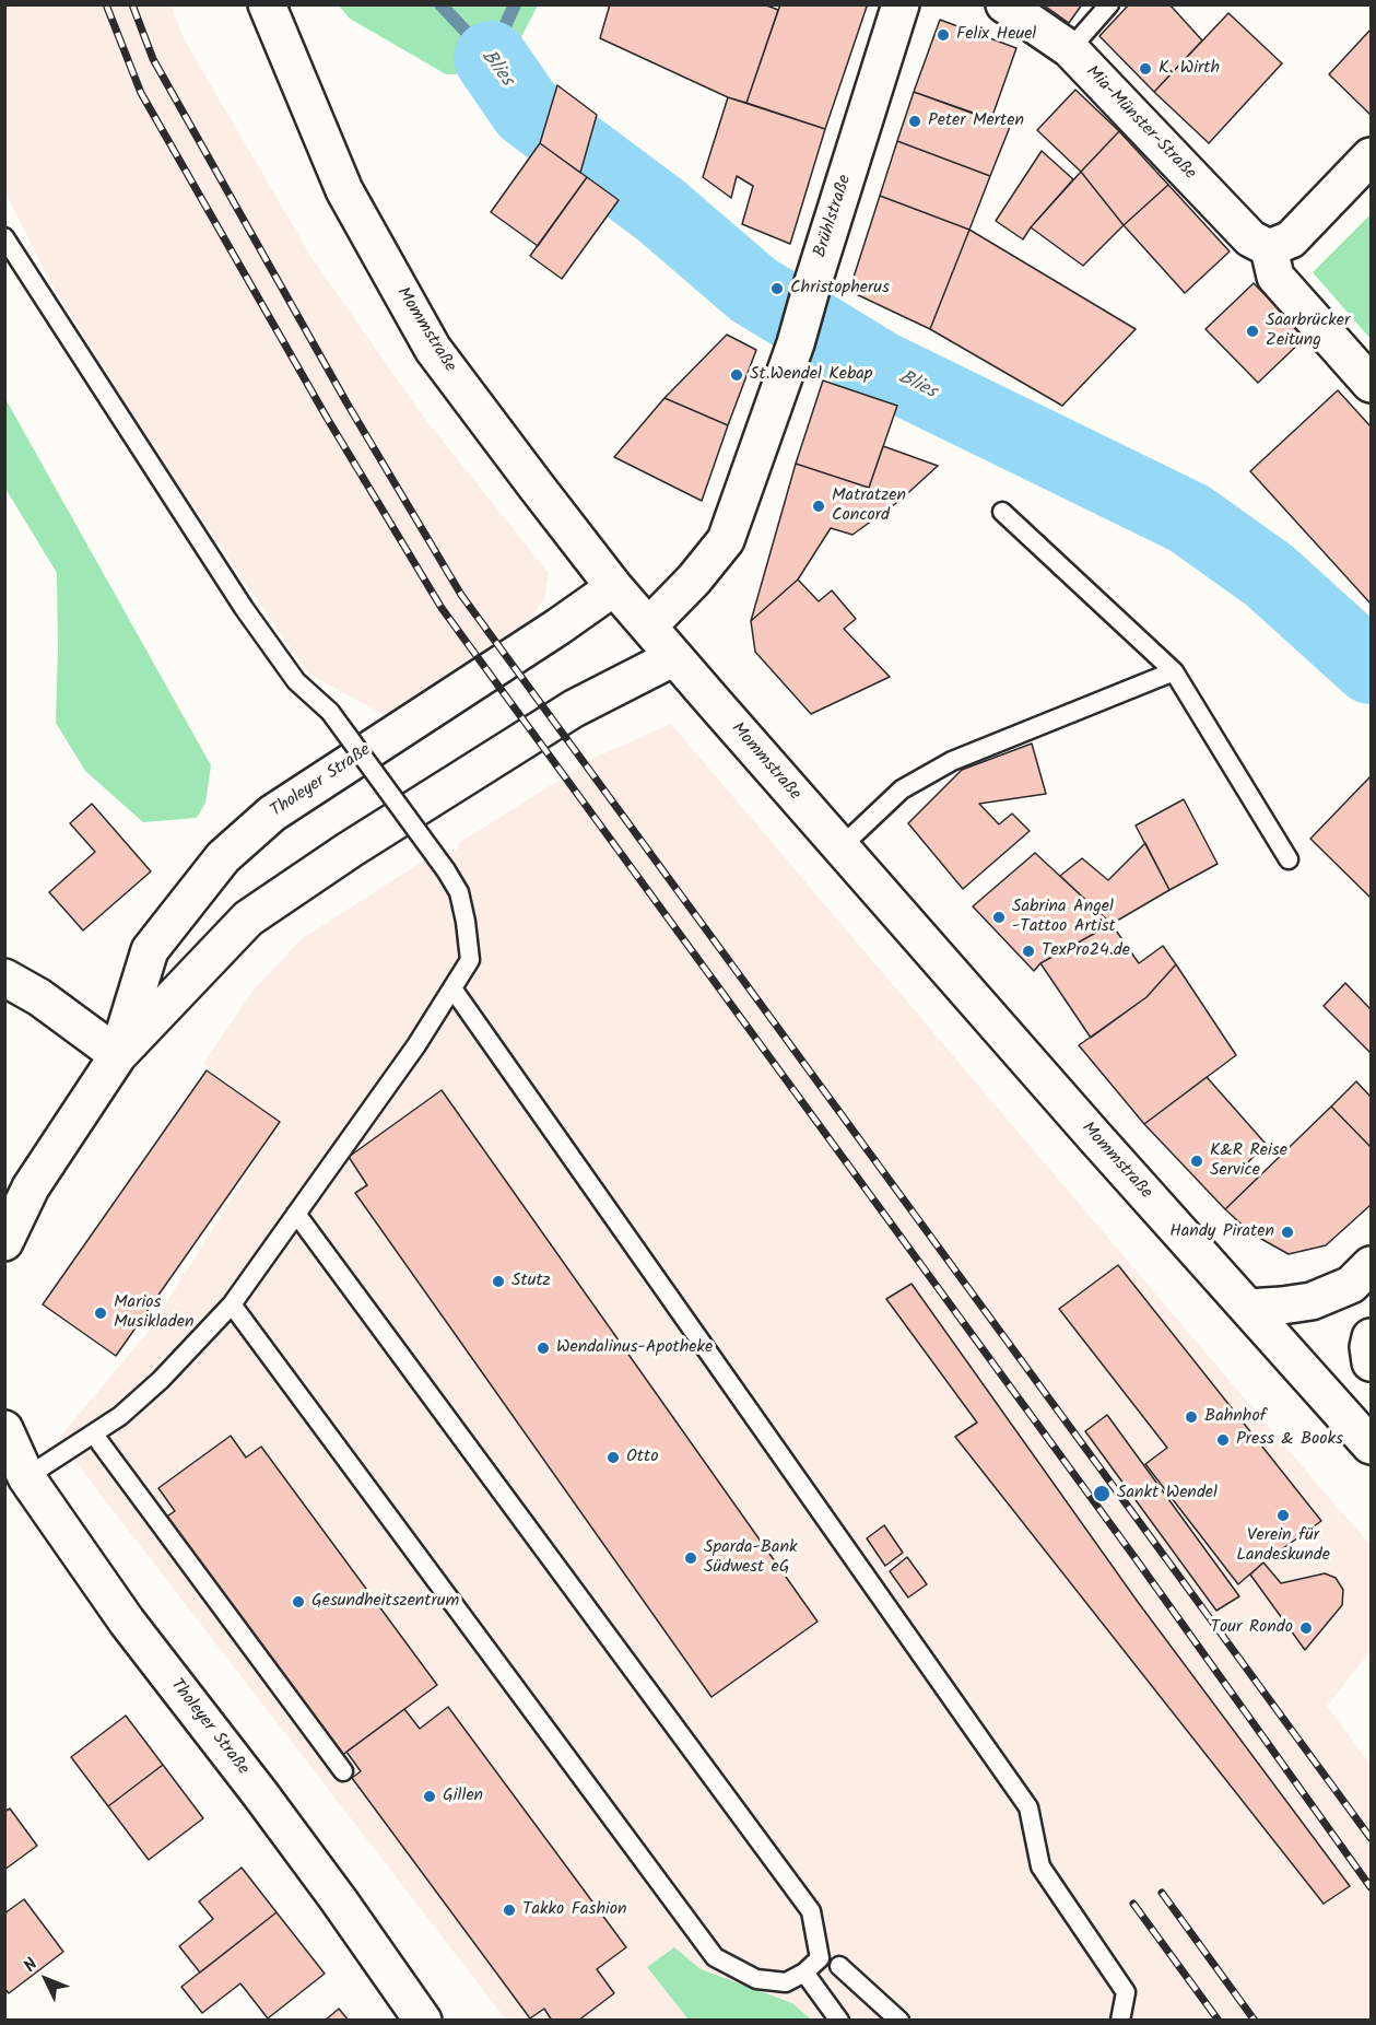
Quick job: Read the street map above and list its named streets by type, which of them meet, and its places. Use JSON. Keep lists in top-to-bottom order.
{
  "streets": {
    "main road": [
      "Mia-Münster-Straße",
      "Brühlstraße",
      "Mommstraße",
      "Tholeyer Straße"
    ]
  },
  "crossings": [
    ["Brühlstraße", "Mommstraße"],
    ["Mommstraße", "Tholeyer Straße"]
  ],
  "water": ["Blies"],
  "places": [
    "Felix Heuel",
    "K. Wirth",
    "Peter Merten",
    "Christopherus",
    "Saarbrücker Zeitung",
    "St.Wendel Kebap",
    "Matratzen Concord",
    "Sabrina Angel -Tattoo Artist",
    "TexPro24.de",
    "K&R Reise Service",
    "Handy Piraten",
    "Stutz",
    "Marios Musikladen",
    "Wendalinus-Apotheke",
    "Bahnhof",
    "Press & Books",
    "Otto",
    "Sankt Wendel",
    "Verein für Landeskunde",
    "Sparda-Bank Südwest eG",
    "Gesundheitszentrum",
    "Tour Rondo",
    "Gillen",
    "Takko Fashion"
  ],
  "north": "top left"
}
